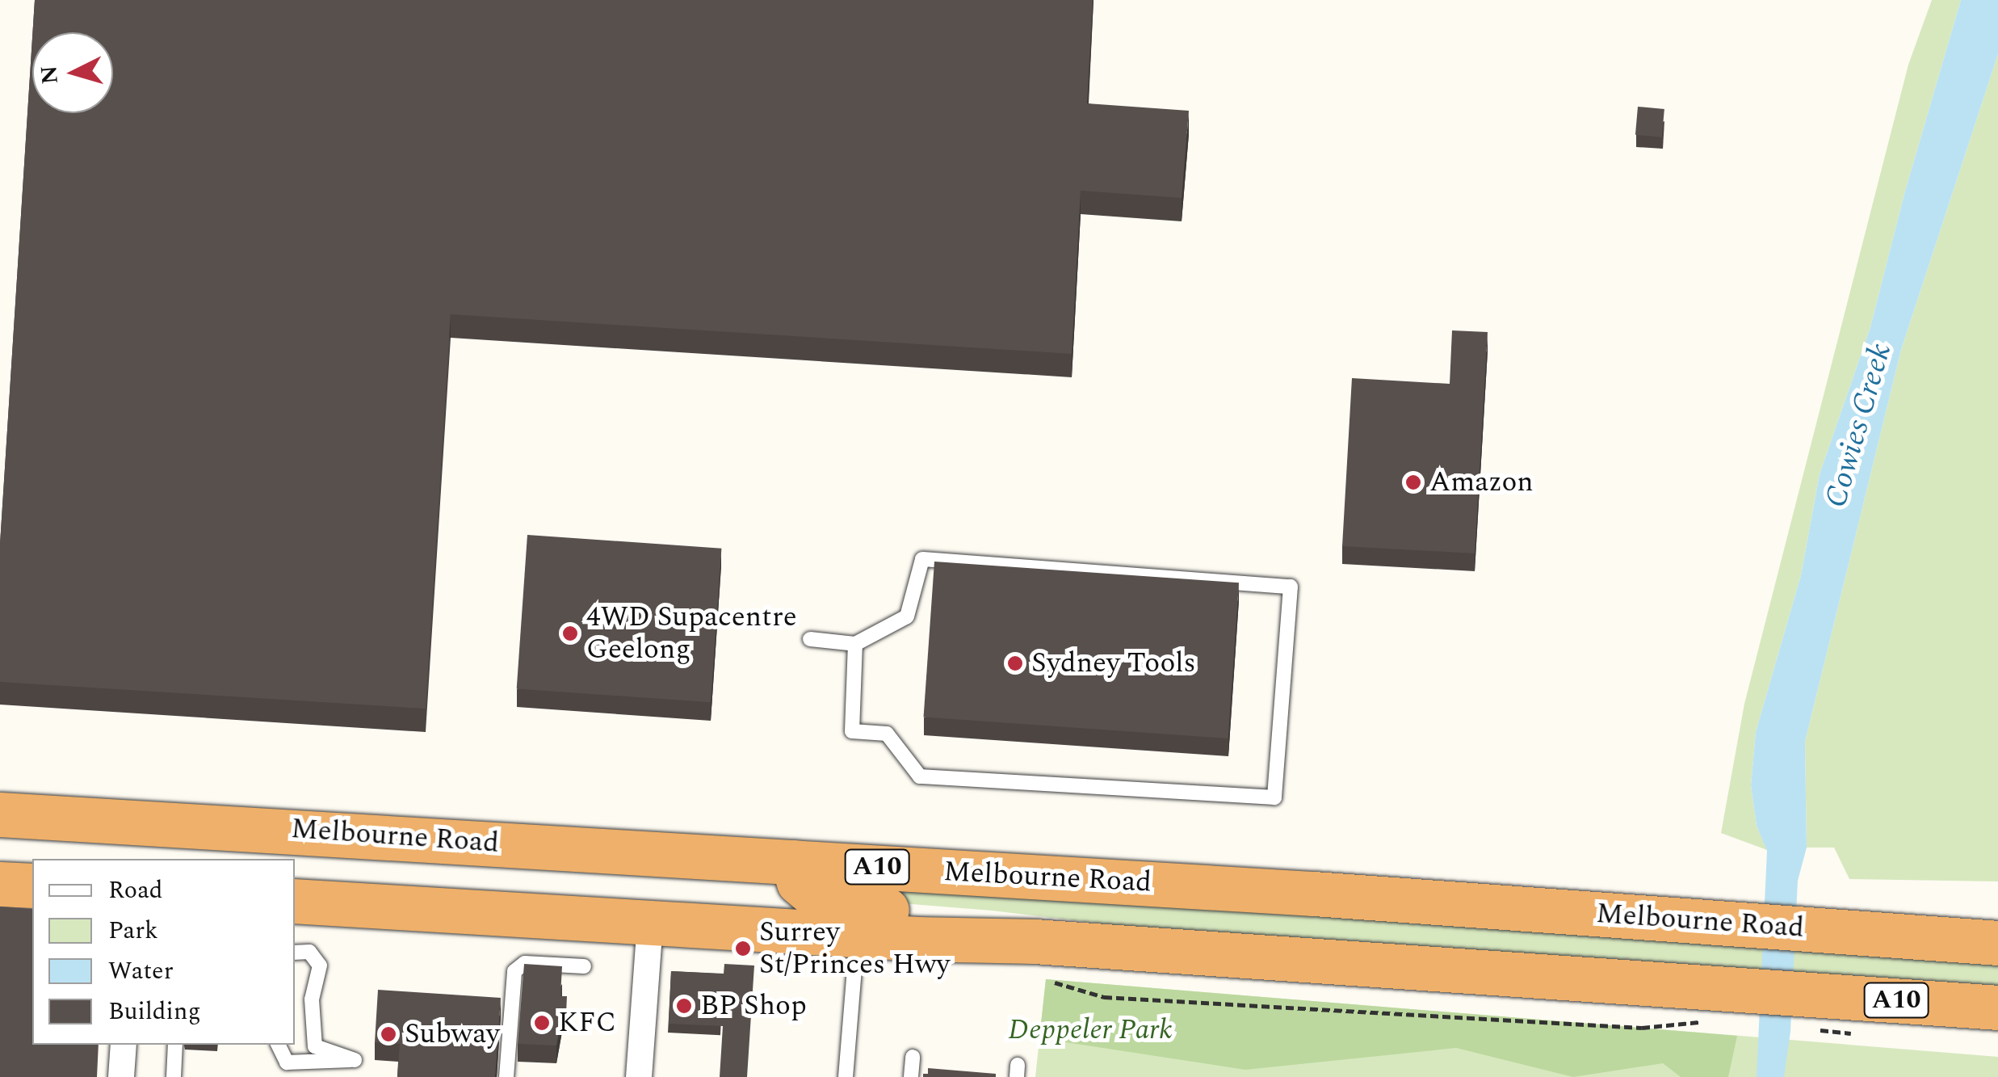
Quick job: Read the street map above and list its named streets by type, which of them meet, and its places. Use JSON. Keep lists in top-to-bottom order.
{
  "streets": {
    "highway": ["Melbourne Road", "A10"]
  },
  "water": ["Cowies Creek"],
  "parks": ["Deppeler Park"],
  "places": [
    "Amazon",
    "4WD Supacentre Geelong",
    "Sydney Tools",
    "Surrey St/Princes Hwy",
    "BP Shop",
    "KFC",
    "Subway"
  ],
  "legend": [
    "Road",
    "Park",
    "Water",
    "Building"
  ],
  "north": "left"
}
